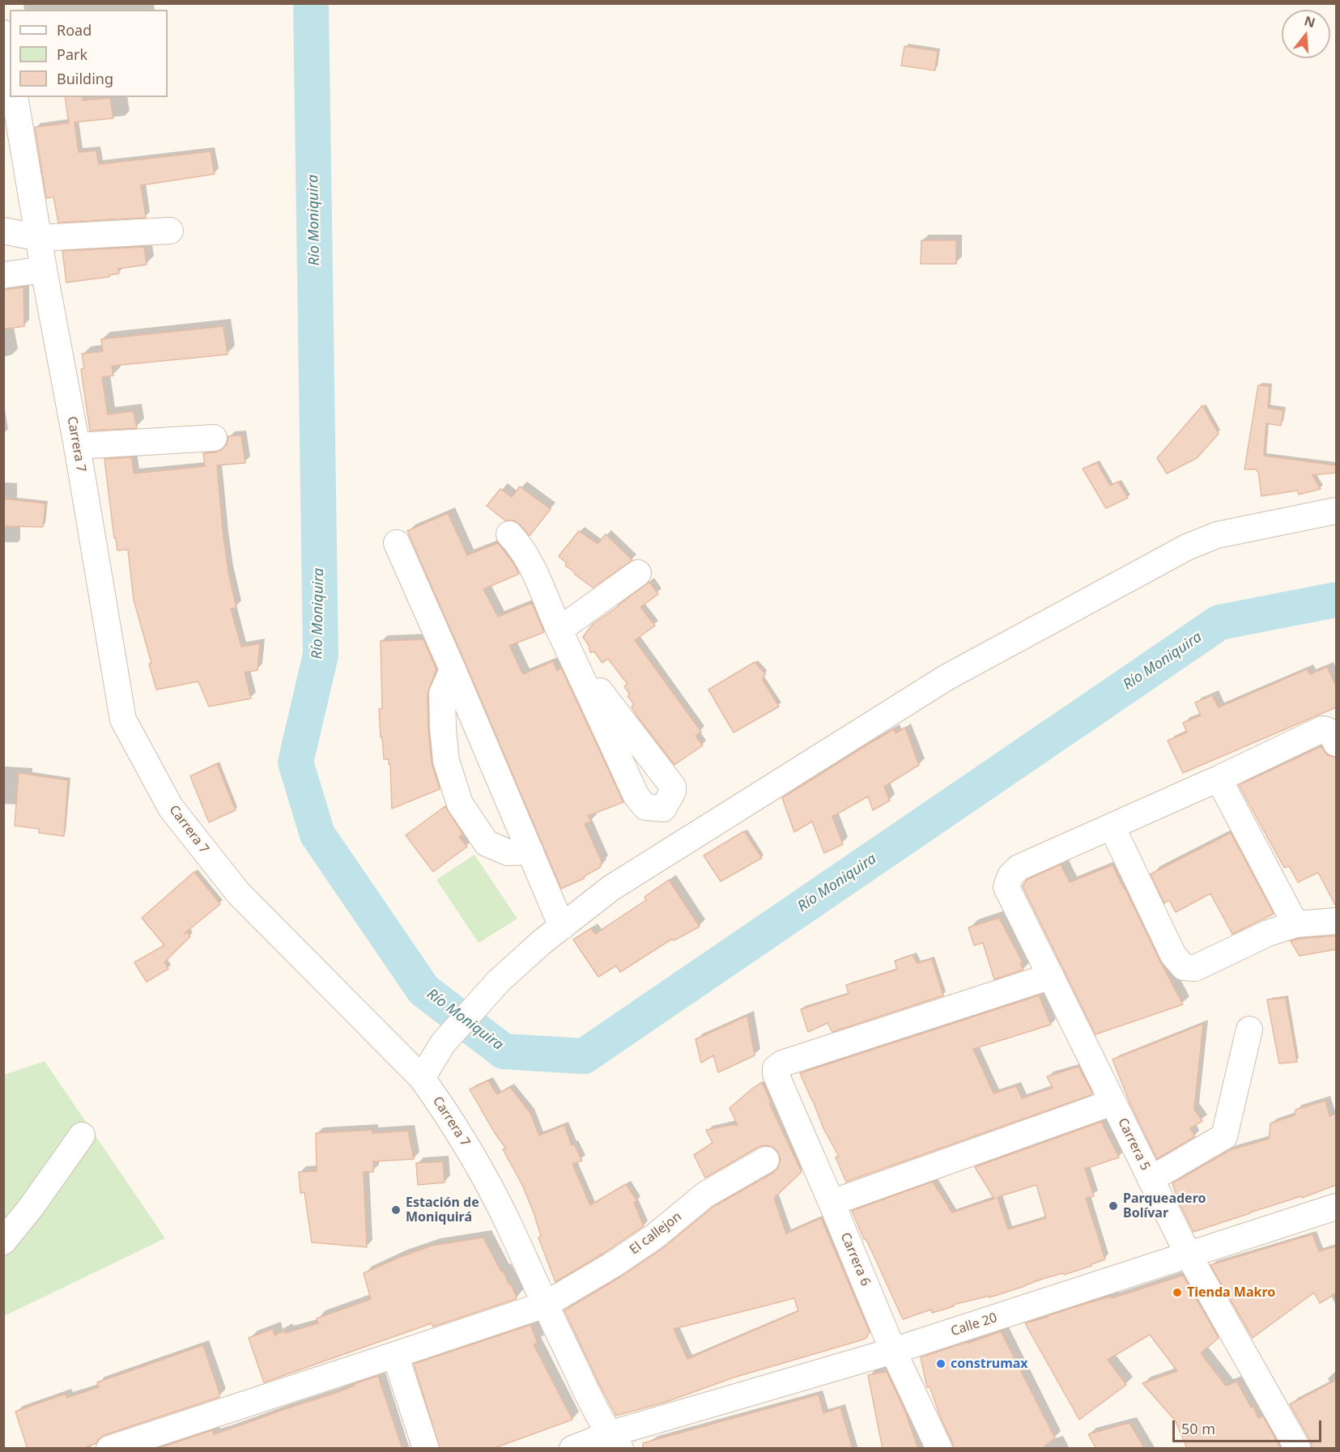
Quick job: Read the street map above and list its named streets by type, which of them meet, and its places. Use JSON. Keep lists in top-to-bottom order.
{
  "streets": {
    "street": [
      "Carrera 7",
      "Carrera 5",
      "El callejon",
      "Carrera 6",
      "Calle 20"
    ]
  },
  "crossings": [
    ["Carrera 7", "El callejon"],
    ["Carrera 7", "Calle 20"],
    ["Carrera 5", "Carrera 6"],
    ["Carrera 5", "Calle 20"],
    ["Carrera 6", "Calle 20"]
  ],
  "water": ["Río Moniquira"],
  "places": [
    "Parqueadero Bolívar",
    "Estación de Moniquirá",
    "Tienda Makro",
    "construmax"
  ],
  "legend": ["Road", "Park", "Building"],
  "scale_bar": "50 m",
  "north": "top"
}
